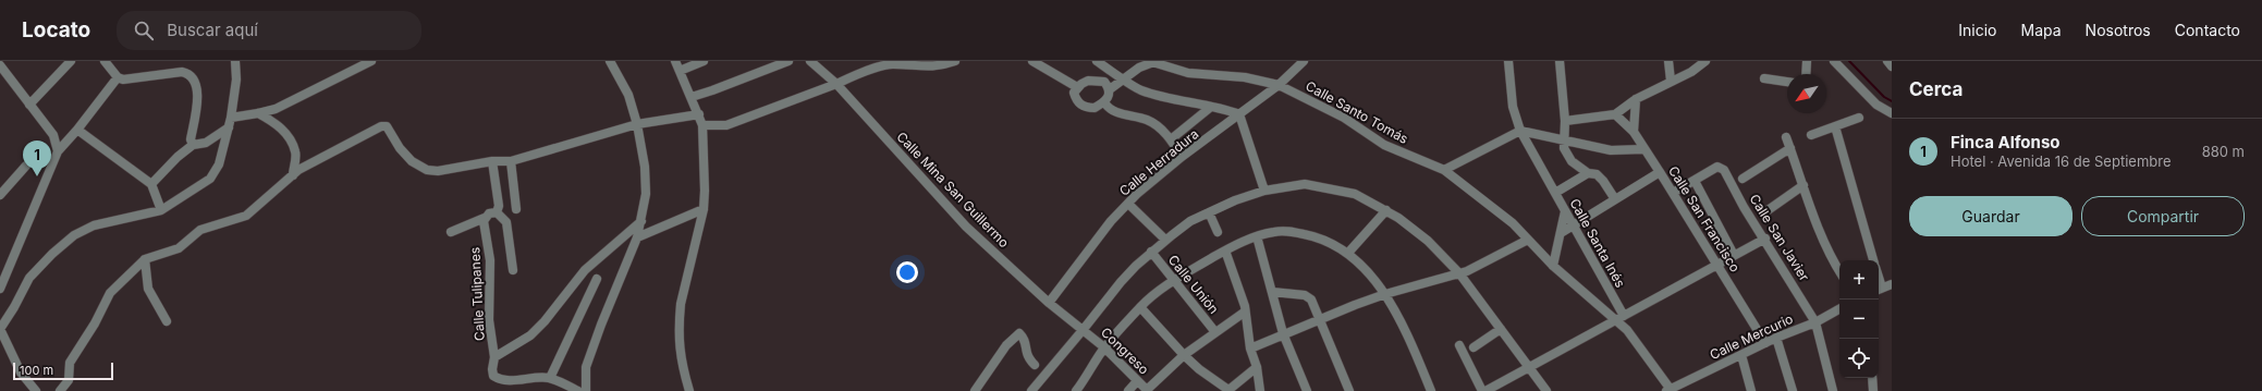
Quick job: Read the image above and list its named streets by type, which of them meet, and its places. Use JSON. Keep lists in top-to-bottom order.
{
  "streets": {
    "street": [
      "Calle Santo Tomás",
      "Calle Herradura",
      "Calle Mina San Guillermo",
      "Calle San Francisco",
      "Calle San Javier",
      "Calle Santa Inés",
      "Calle Unión",
      "Calle Tulipanes",
      "Calle Mercurio",
      "Congreso"
    ]
  },
  "crossings": [
    ["Calle Santo Tomás", "Calle Herradura"],
    ["Calle Santo Tomás", "Calle Santa Inés"],
    ["Calle Santo Tomás", "Calle Mercurio"],
    ["Calle Herradura", "Calle Mina San Guillermo"],
    ["Calle Mina San Guillermo", "Congreso"],
    ["Calle San Francisco", "Calle Mercurio"],
    ["Calle San Javier", "Calle Mercurio"]
  ],
  "scale_bar": "100 m",
  "north": "bottom left",
  "page": {
    "header": "Locato",
    "search": "Buscar aquí",
    "nav": [
      "Inicio",
      "Mapa",
      "Nosotros",
      "Contacto"
    ],
    "heading": "Cerca",
    "list": [
      {
        "mark": "1",
        "name": "Finca Alfonso",
        "note": "Hotel · Avenida 16 de Septiembre",
        "value": "880 m"
      }
    ],
    "pins": "1",
    "buttons": ["Guardar", "Compartir"],
    "map_buttons": ["+", "−"],
    "scale": "100 m"
  }
}
